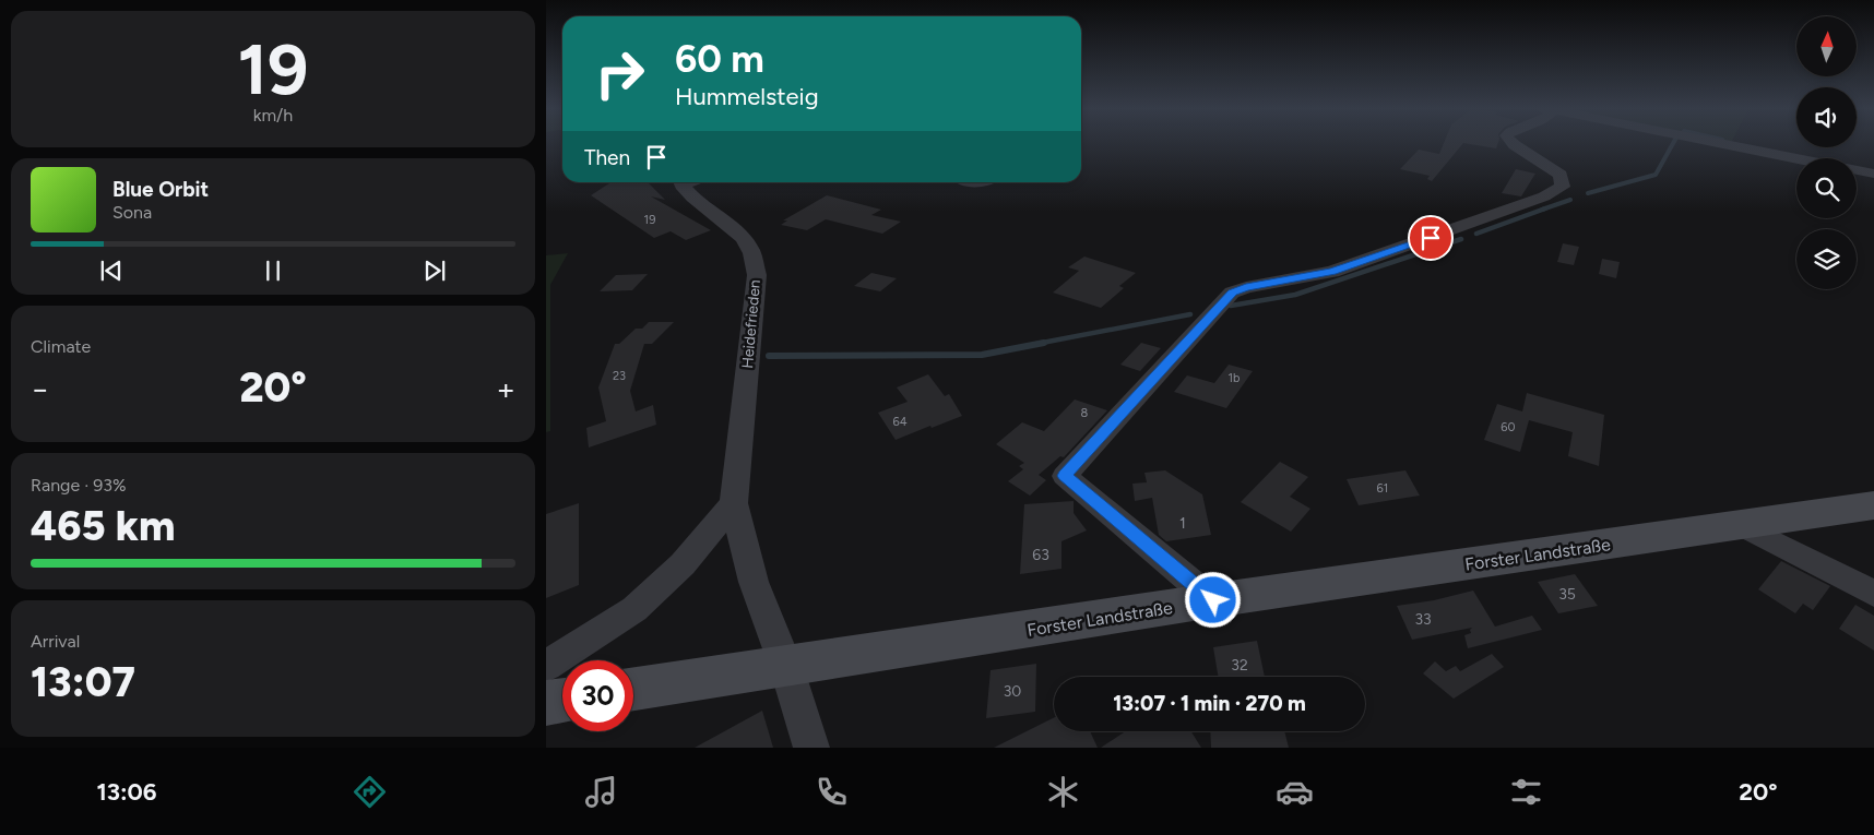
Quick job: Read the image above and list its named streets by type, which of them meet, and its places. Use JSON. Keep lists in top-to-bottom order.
{
  "streets": {
    "main road": ["Forster Landstraße"],
    "street": ["Heidefrieden"]
  },
  "crossings": [
    ["Heidefrieden", "Forster Landstraße"]
  ],
  "house_numbers": [
    "19",
    "23",
    "1b",
    "8",
    "64",
    "60",
    "61",
    "1",
    "63",
    "35",
    "33",
    "32",
    "30"
  ],
  "north": "top",
  "page": {
    "tile": [
      ["19", "km/h"],
      "Climate",
      ["Range · 93%", "465 km"],
      ["Arrival", "13:07"]
    ],
    "turn": ["60 m", "Hummelsteig"],
    "then": "Then",
    "song": ["Blue Orbit", "Sona"],
    "heat": ["−", "20°", "+"],
    "limit": "30",
    "trip": "13:07 · 1 min · 270 m",
    "tabs": ["13:06", "20°"]
  }
}
